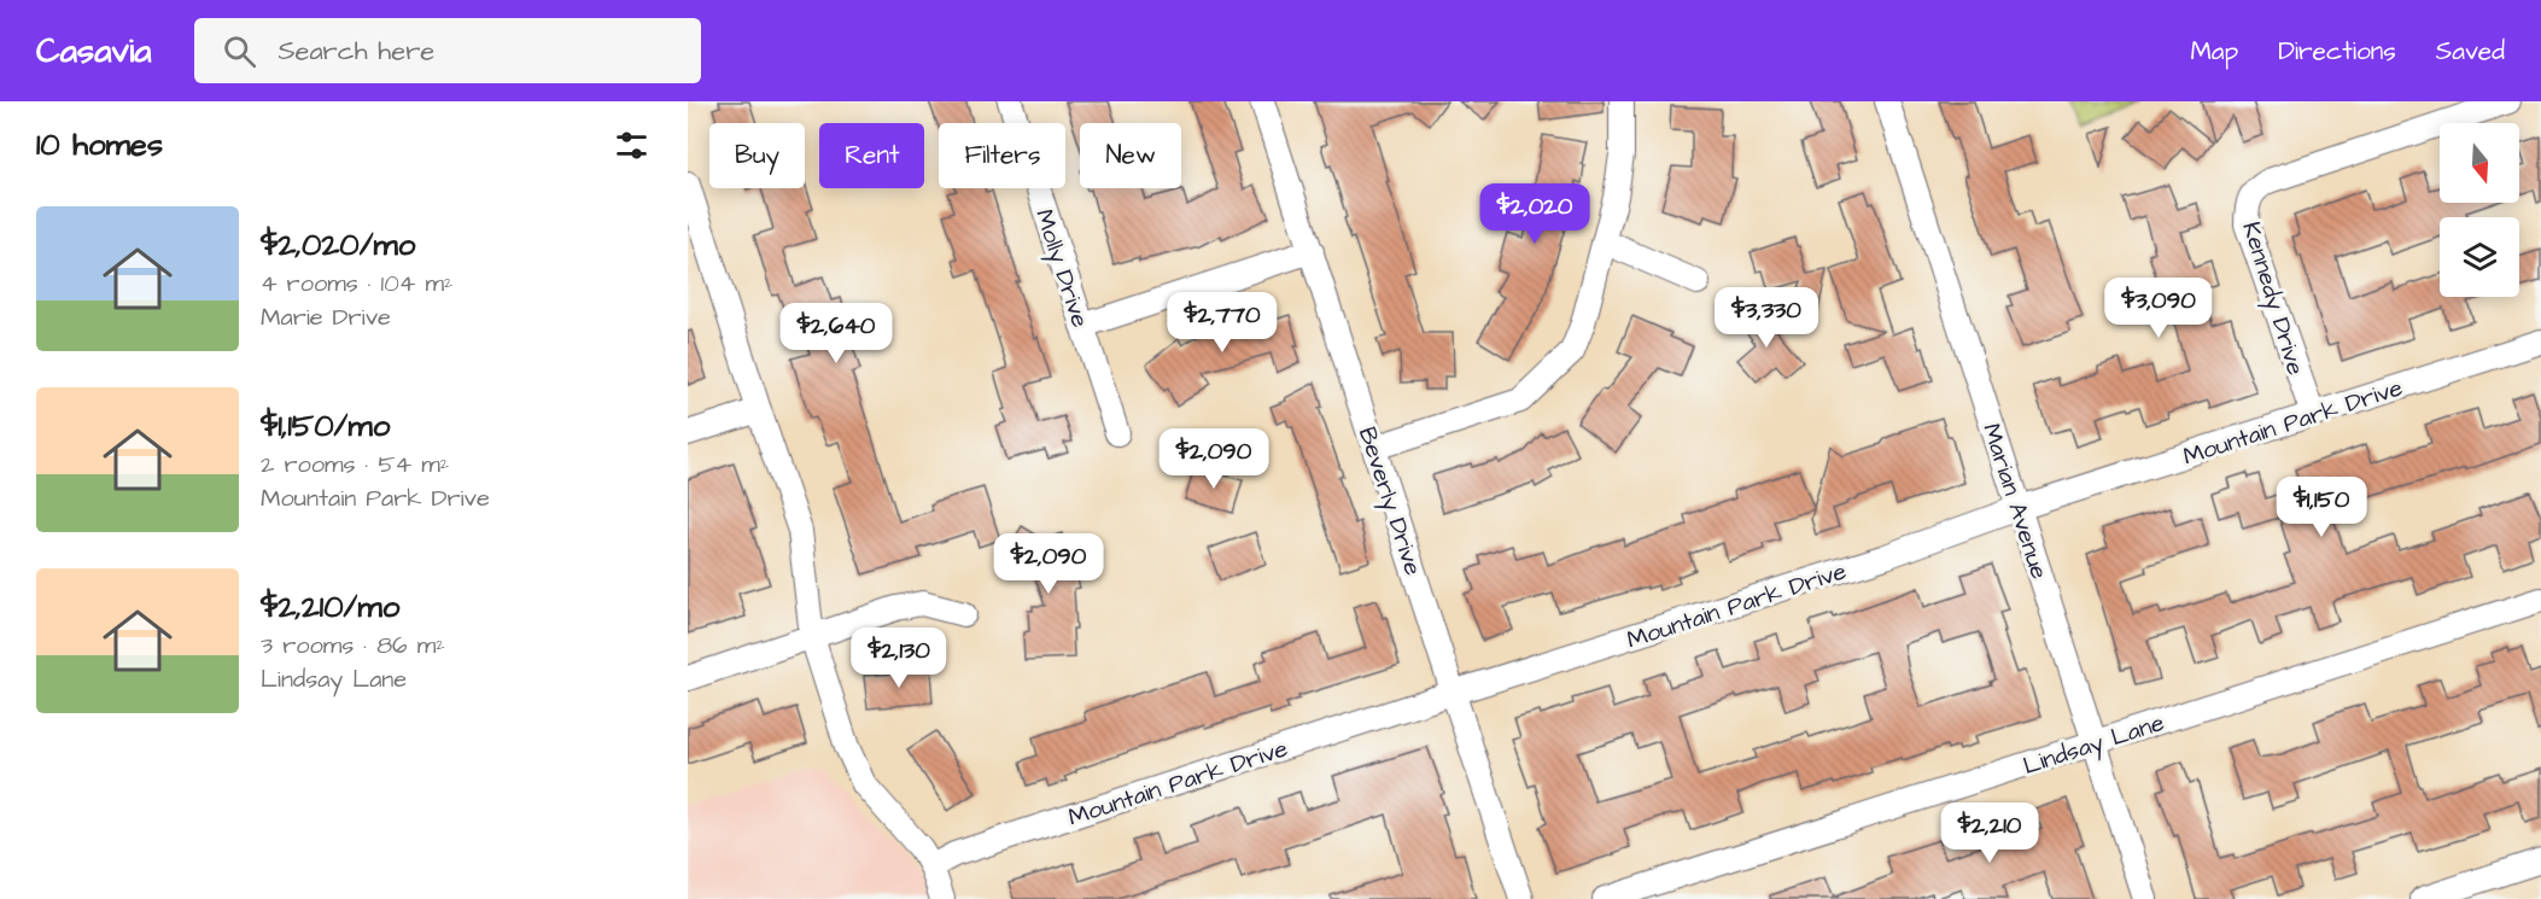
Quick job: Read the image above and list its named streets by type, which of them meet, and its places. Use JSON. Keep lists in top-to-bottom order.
{
  "streets": {
    "street": [
      "Molly Drive",
      "Kennedy Drive",
      "Mountain Park Drive",
      "Beverly Drive",
      "Marian Avenue",
      "Lindsay Lane"
    ]
  },
  "crossings": [
    ["Kennedy Drive", "Mountain Park Drive"],
    ["Mountain Park Drive", "Beverly Drive"],
    ["Mountain Park Drive", "Marian Avenue"],
    ["Marian Avenue", "Lindsay Lane"]
  ],
  "north": "bottom",
  "page": {
    "header": "Casavia",
    "search": "Search here",
    "nav": ["Map", "Directions", "Saved"],
    "heading": "10 homes",
    "chip": [
      "Buy",
      "Rent",
      "Filters",
      "New"
    ],
    "price": [
      "$2,020",
      "$3,090",
      "$3,330",
      "$2,770",
      "$2,640",
      "$2,090",
      "$1,150",
      "$2,090",
      "$2,130",
      "$2,210"
    ],
    "list": [
      {
        "name": "$2,020/mo",
        "note": "4 rooms · 104 m² · Marie Drive"
      },
      {
        "name": "$1,150/mo",
        "note": "2 rooms · 54 m² · Mountain Park Drive"
      },
      {
        "name": "$2,210/mo",
        "note": "3 rooms · 86 m² · Lindsay Lane"
      }
    ]
  }
}
